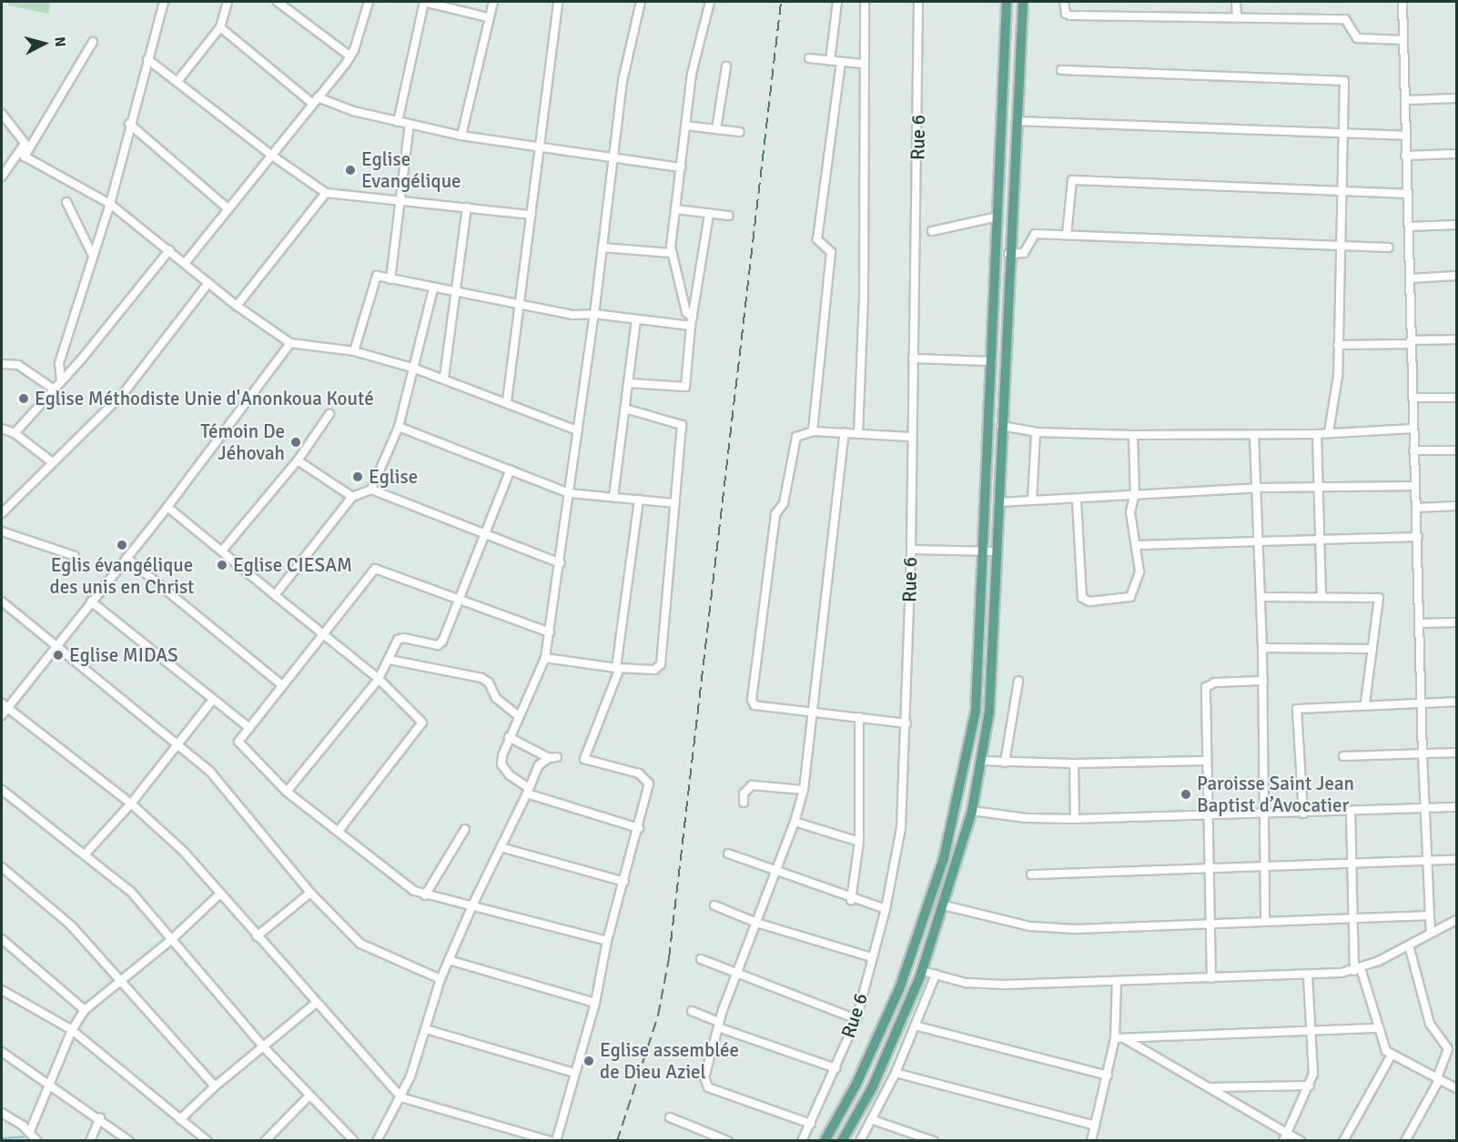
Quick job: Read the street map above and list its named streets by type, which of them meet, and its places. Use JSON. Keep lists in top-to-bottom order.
{
  "streets": {
    "street": ["Rue 6"]
  },
  "places": [
    "Eglise Evangélique",
    "Eglise Méthodiste Unie d'Anonkoua Kouté",
    "Témoin De Jéhovah",
    "Eglise",
    "Eglis évangélique des unis en Christ",
    "Eglise CIESAM",
    "Eglise MIDAS",
    "Paroisse Saint Jean Baptist d’Avocatier",
    "Eglise assemblée de Dieu Aziel"
  ],
  "north": "right"
}
